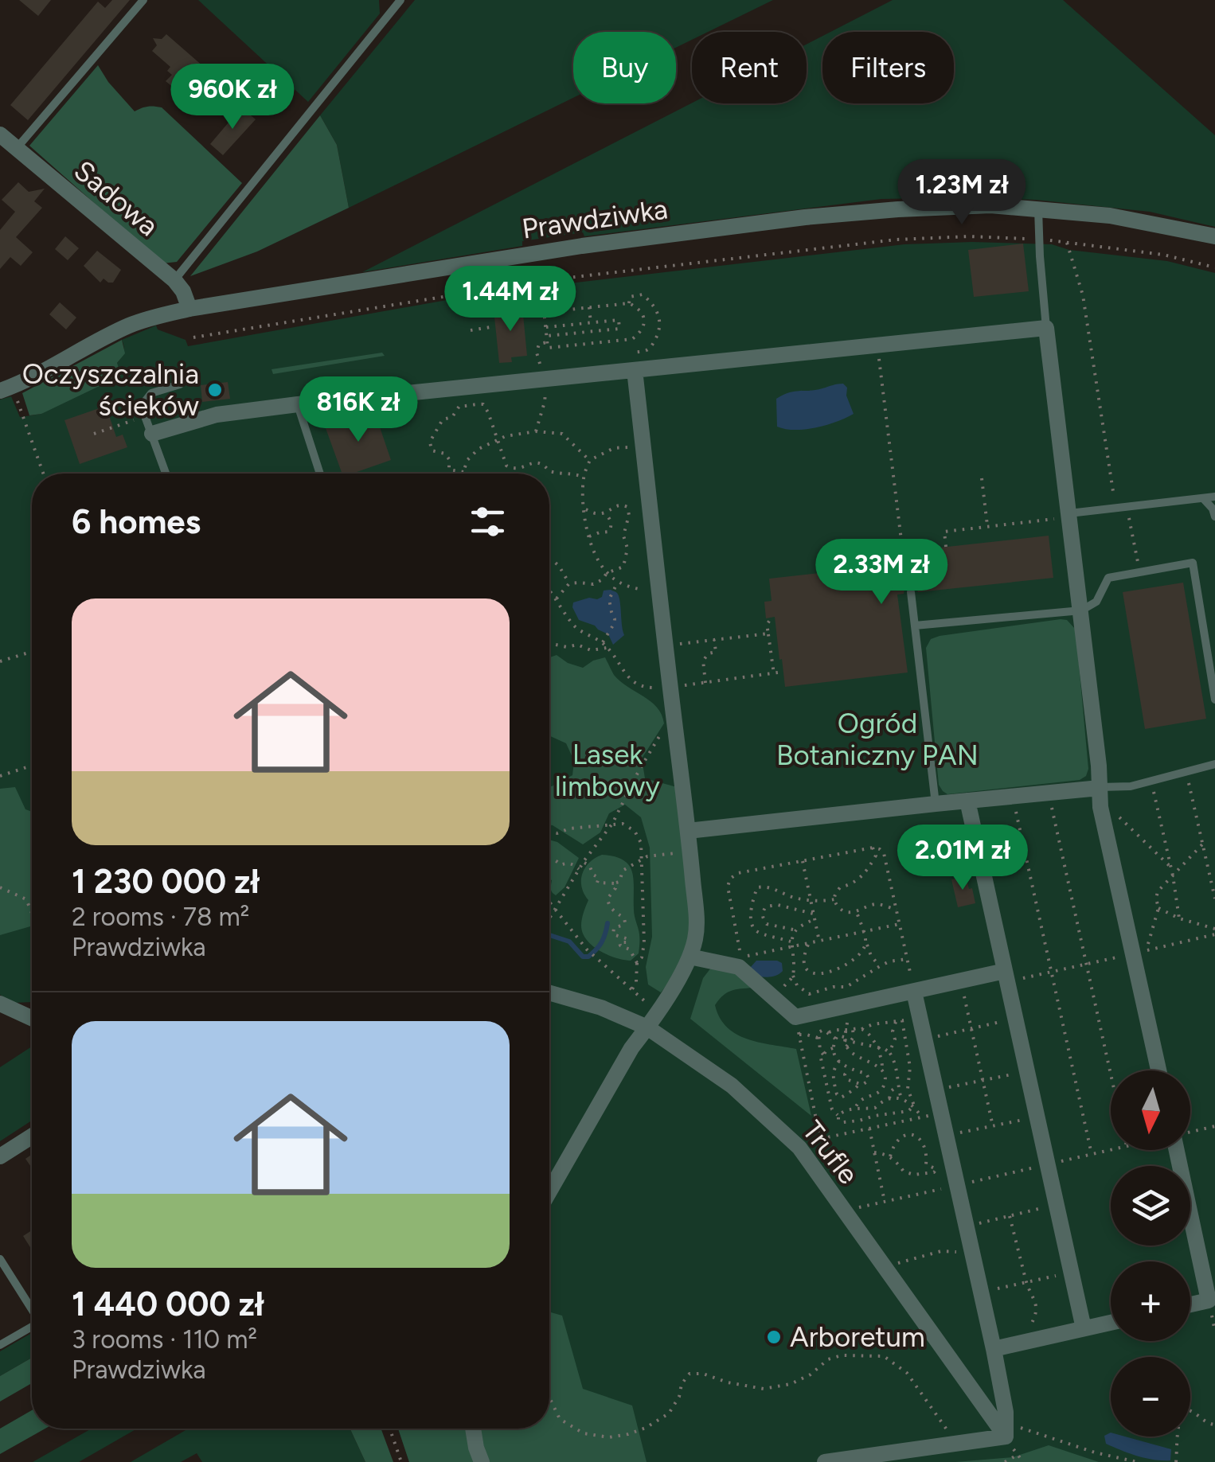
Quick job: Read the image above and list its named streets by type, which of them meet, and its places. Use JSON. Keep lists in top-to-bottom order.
{
  "streets": {
    "street": ["Sadowa", "Prawdziwka", "Trufle"]
  },
  "crossings": [
    ["Sadowa", "Prawdziwka"]
  ],
  "parks": ["Ogród Botaniczny PAN", "Lasek limbowy"],
  "places": ["Oczyszczalnia ścieków", "Arboretum"],
  "north": "bottom",
  "page": {
    "chip": ["Buy", "Rent", "Filters"],
    "price": [
      "960K zł",
      "1.23M zł",
      "1.44M zł",
      "816K zł",
      "2.33M zł",
      "2.01M zł"
    ],
    "heading": "6 homes",
    "list": [
      {
        "name": "1 230 000 zł",
        "note": "2 rooms · 78 m² · Prawdziwka"
      },
      {
        "name": "1 440 000 zł",
        "note": "3 rooms · 110 m² · Prawdziwka"
      }
    ],
    "map_buttons": ["+", "−"]
  }
}
